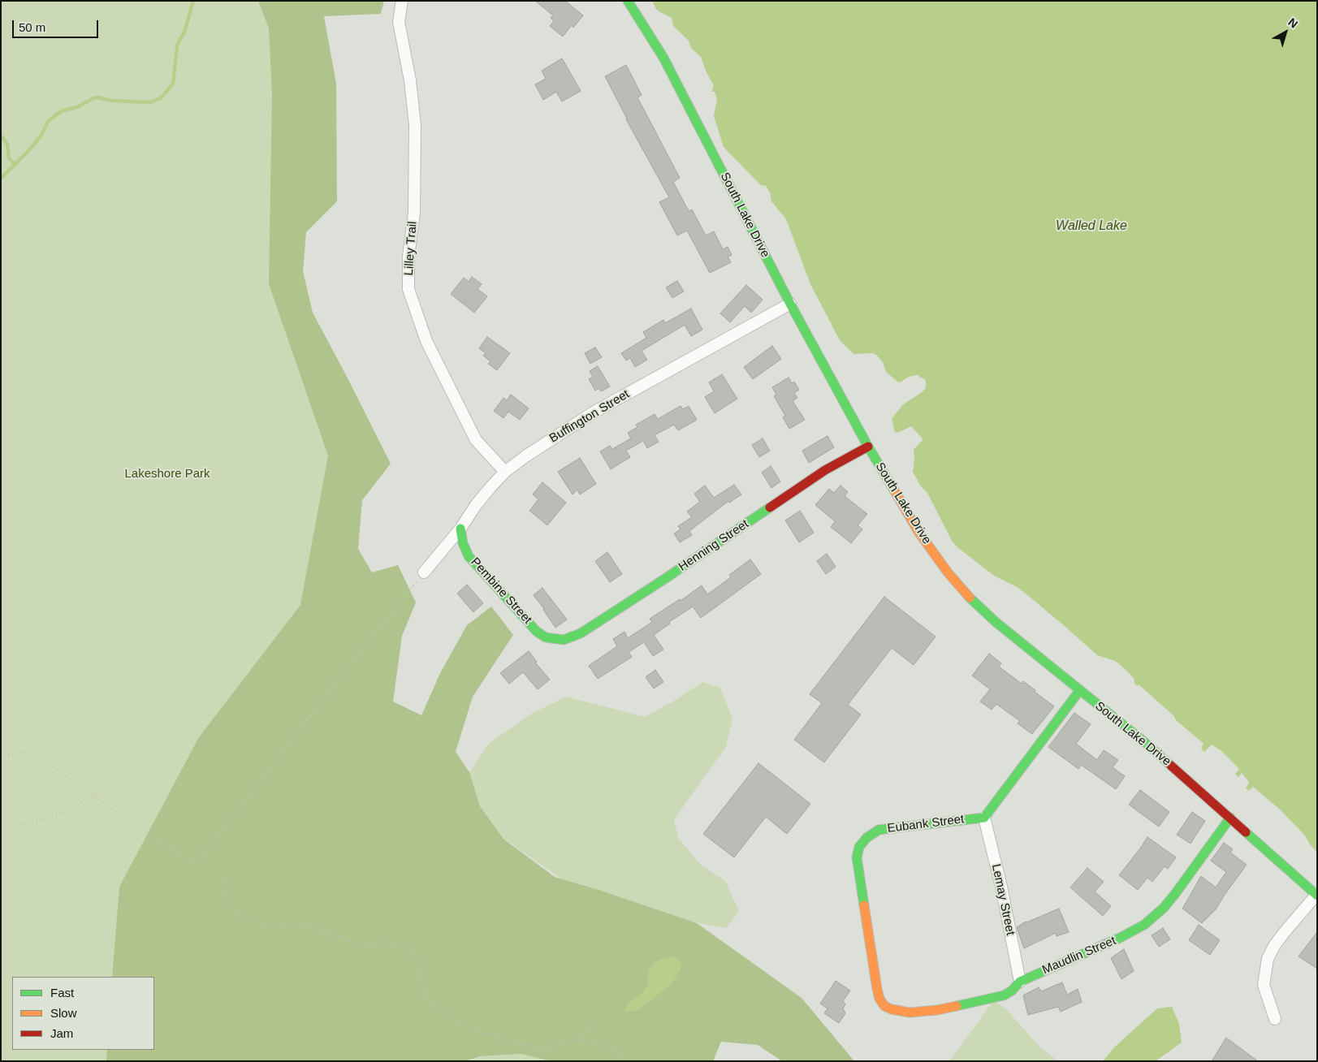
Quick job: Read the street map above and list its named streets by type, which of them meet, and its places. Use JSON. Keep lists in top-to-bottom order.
{
  "streets": {
    "street": [
      "South Lake Drive",
      "Lilley Trail",
      "Buffington Street",
      "Henning Street",
      "Pembine Street",
      "Eubank Street",
      "Lemay Street",
      "Maudlin Street"
    ]
  },
  "crossings": [
    ["South Lake Drive", "Buffington Street"],
    ["South Lake Drive", "Henning Street"],
    ["South Lake Drive", "Maudlin Street"],
    ["Lilley Trail", "Buffington Street"],
    ["Buffington Street", "Pembine Street"],
    ["Henning Street", "Pembine Street"],
    ["Eubank Street", "Lemay Street"],
    ["Eubank Street", "Maudlin Street"],
    ["Lemay Street", "Maudlin Street"]
  ],
  "water": ["Walled Lake"],
  "parks": ["Lakeshore Park"],
  "legend": ["Fast", "Slow", "Jam"],
  "scale_bar": "50 m",
  "north": "top right"
}
